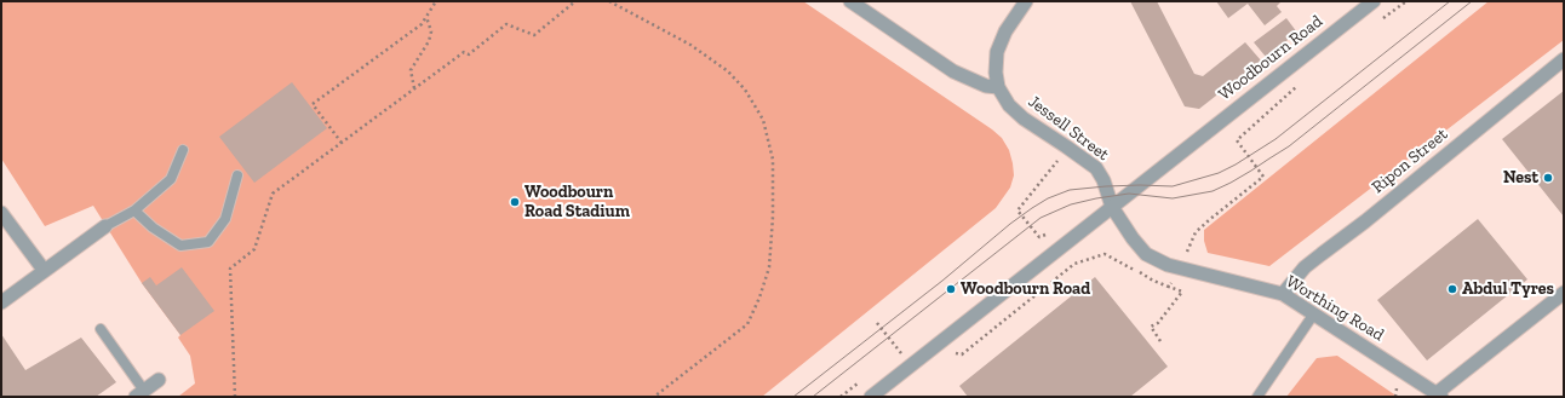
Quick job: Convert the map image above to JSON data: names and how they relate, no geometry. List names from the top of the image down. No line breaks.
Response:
{"streets":{"street":["Woodbourn Road","Jessell Street","Ripon Street","Worthing Road"]},"crossings":[["Woodbourn Road","Jessell Street"],["Woodbourn Road","Worthing Road"],["Jessell Street","Worthing Road"],["Ripon Street","Worthing Road"]],"places":["Nest","Woodbourn Road Stadium","Woodbourn Road","Abdul Tyres"]}
